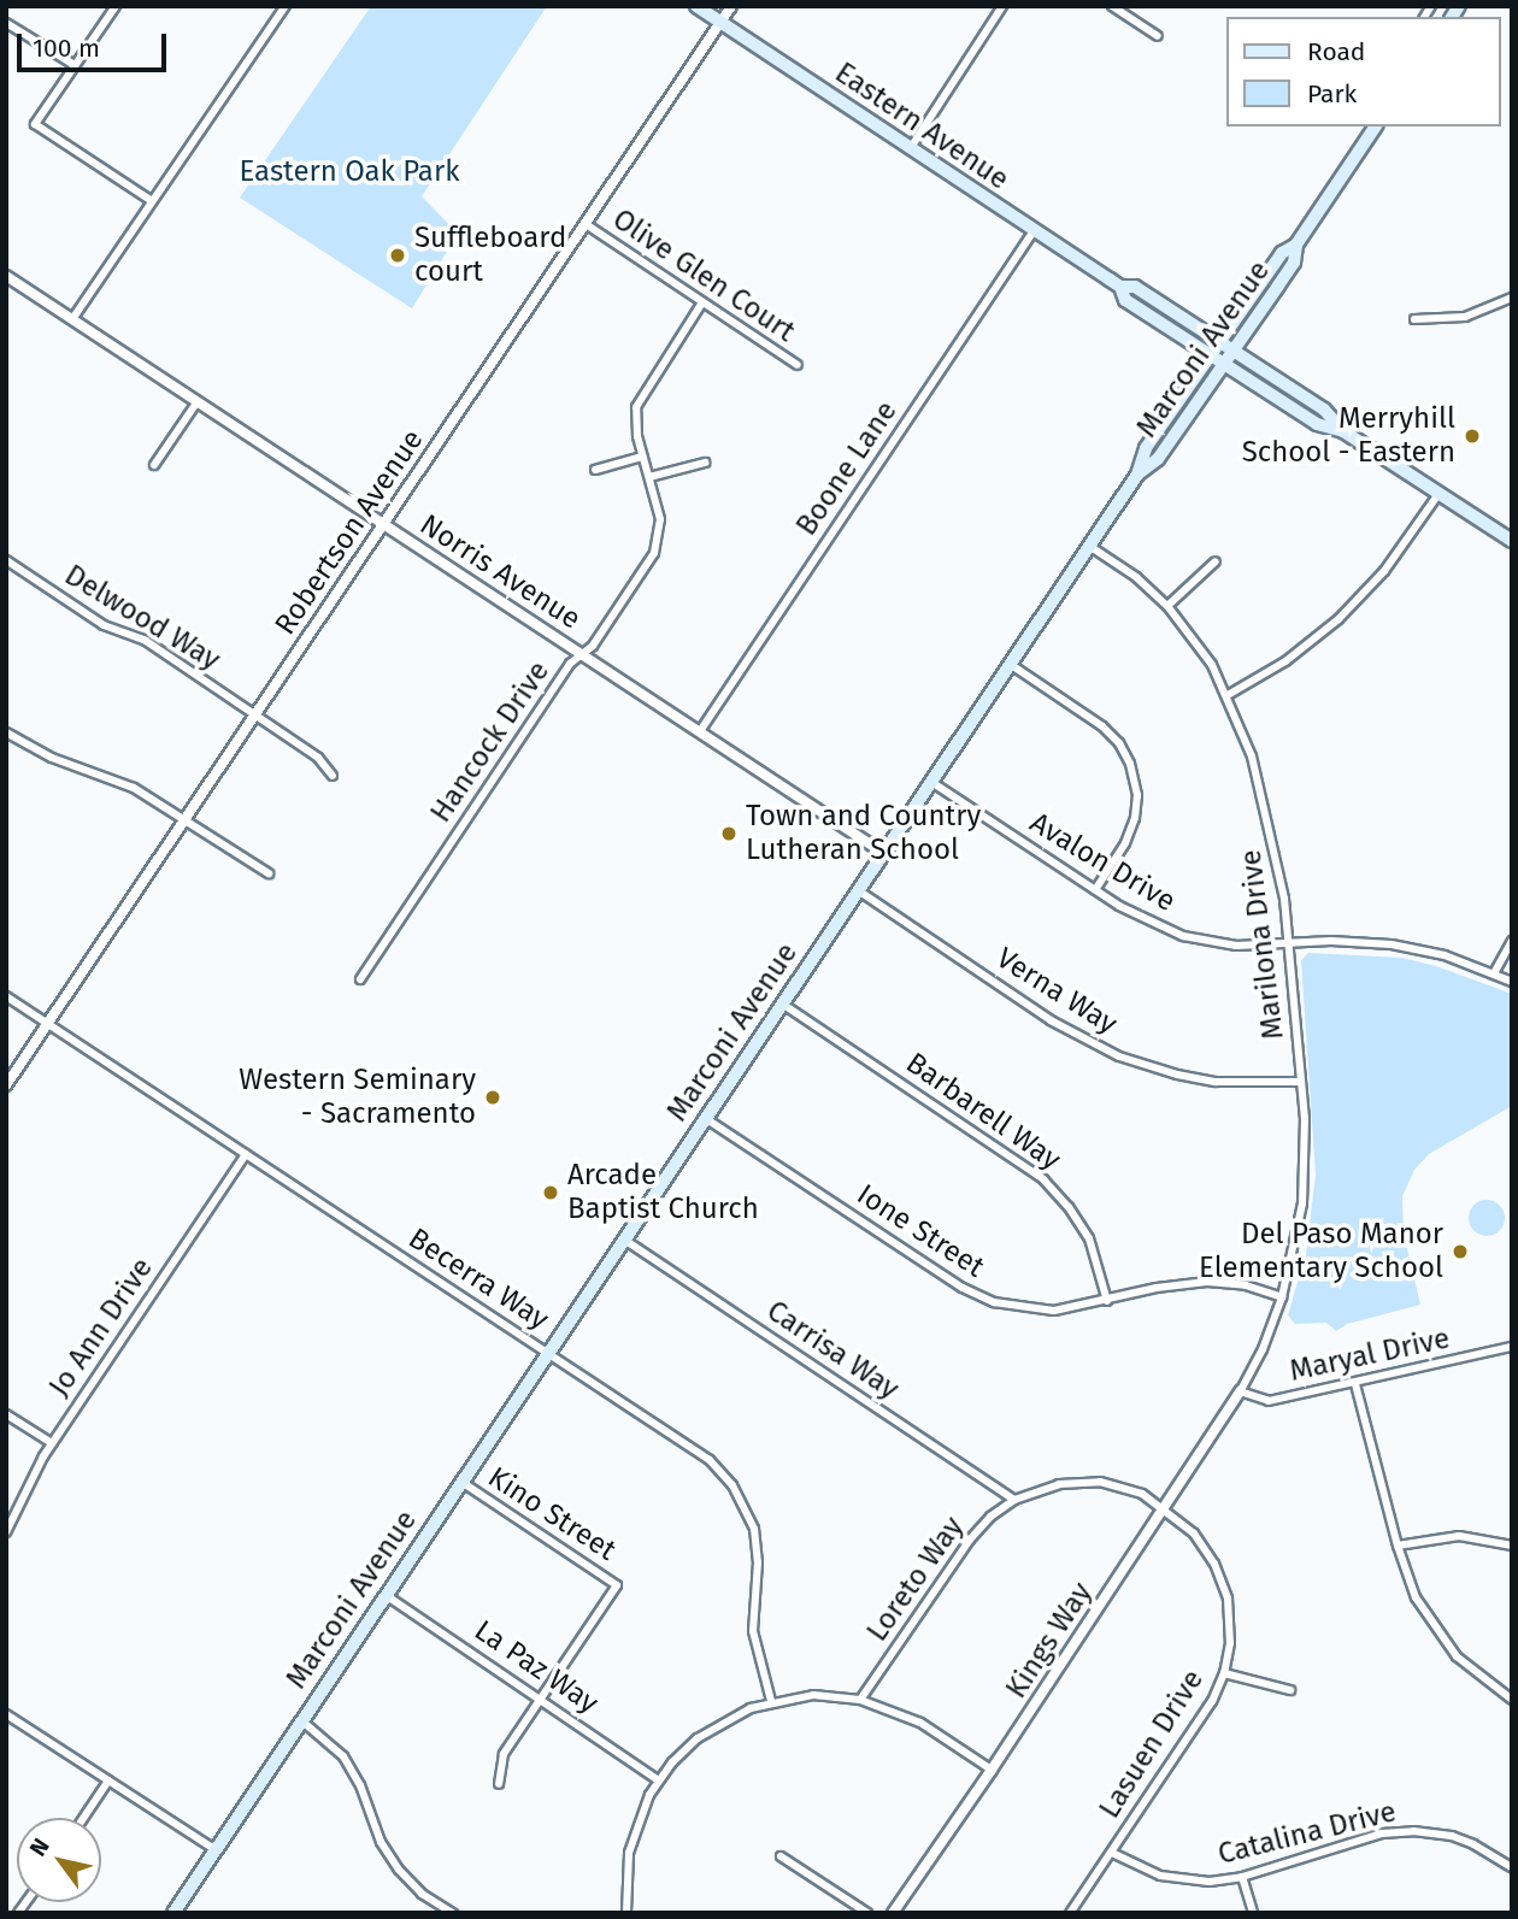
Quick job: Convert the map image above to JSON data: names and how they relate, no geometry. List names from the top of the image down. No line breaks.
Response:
{"streets":{"main road":["Eastern Avenue","Marconi Avenue"],"street":["Olive Glen Court","Boone Lane","Robertson Avenue","Norris Avenue","Delwood Way","Hancock Drive","Avalon Drive","Marilona Drive","Verna Way","Barbarell Way","Ione Street","Becerra Way","Jo Ann Drive","Carrisa Way","Maryal Drive","Kino Street","Loreto Way","Kings Way","La Paz Way","Lasuen Drive","Catalina Drive"]},"crossings":[["Eastern Avenue","Marconi Avenue"],["Eastern Avenue","Boone Lane"],["Eastern Avenue","Robertson Avenue"],["Olive Glen Court","Robertson Avenue"],["Olive Glen Court","Hancock Drive"],["Marconi Avenue","Norris Avenue"],["Marconi Avenue","Avalon Drive"],["Marconi Avenue","Marilona Drive"],["Marconi Avenue","Verna Way"],["Marconi Avenue","Barbarell Way"],["Marconi Avenue","Ione Street"],["Marconi Avenue","Becerra Way"],["Marconi Avenue","Carrisa Way"],["Marconi Avenue","Kino Street"],["Marconi Avenue","La Paz Way"],["Boone Lane","Norris Avenue"],["Robertson Avenue","Norris Avenue"],["Robertson Avenue","Delwood Way"],["Robertson Avenue","Becerra Way"],["Norris Avenue","Hancock Drive"],["Avalon Drive","Marilona Drive"],["Marilona Drive","Verna Way"],["Marilona Drive","Ione Street"],["Marilona Drive","Maryal Drive"],["Marilona Drive","Kings Way"],["Barbarell Way","Ione Street"],["Becerra Way","Jo Ann Drive"],["Carrisa Way","Loreto Way"],["Maryal Drive","Kings Way"],["Kino Street","La Paz Way"],["Loreto Way","Kings Way"],["Loreto Way","Lasuen Drive"],["Kings Way","Lasuen Drive"],["Lasuen Drive","Catalina Drive"]],"parks":["Eastern Oak Park"],"places":["Suffleboard court","Merryhill School - Eastern","Town and Country Lutheran School","Western Seminary - Sacramento","Arcade Baptist Church","Del Paso Manor Elementary School"],"legend":["Road","Park"],"scale_bar":"100 m","north":"top left"}
